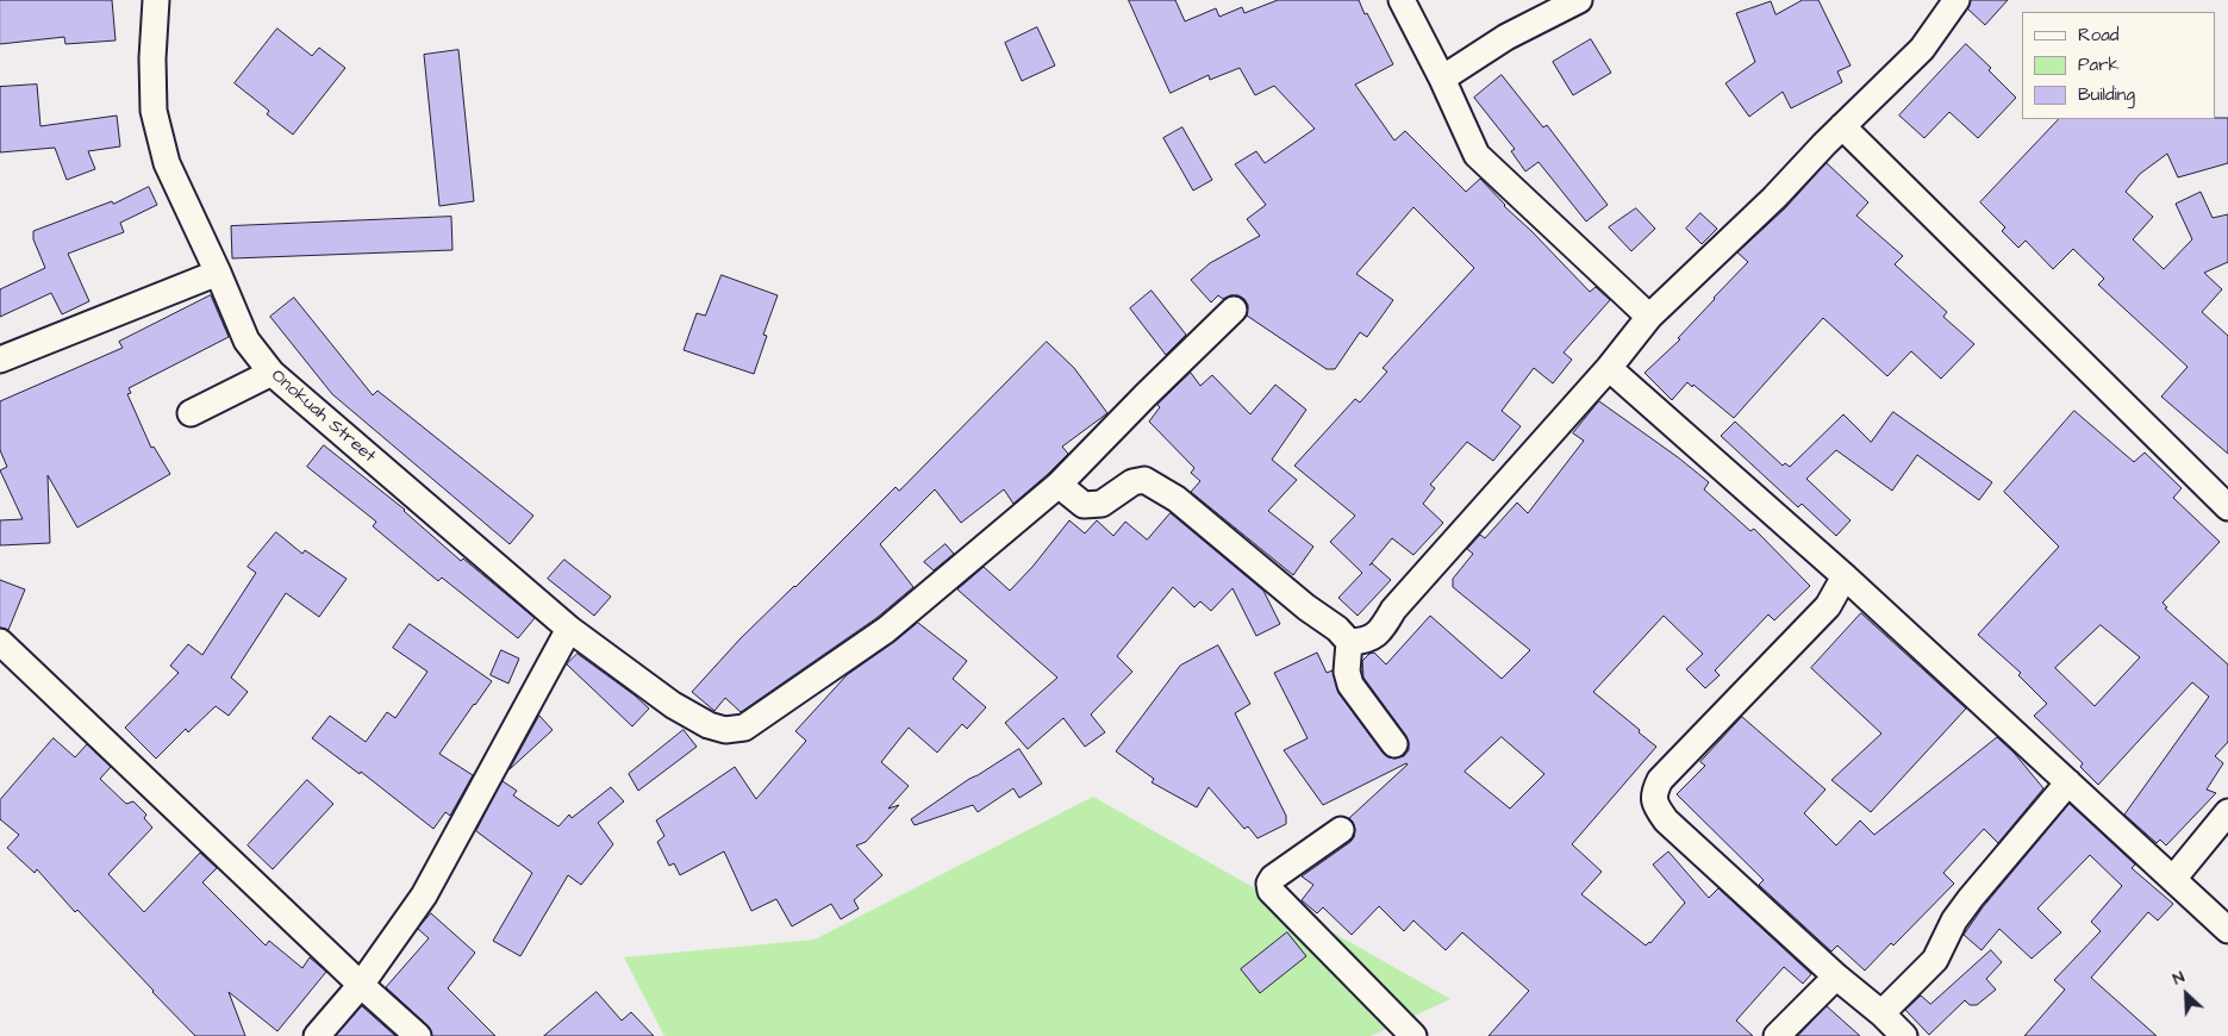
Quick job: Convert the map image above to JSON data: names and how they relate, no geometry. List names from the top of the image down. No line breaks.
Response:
{"streets":{"street":["Onokuah Street"]},"legend":["Road","Park","Building"],"north":"top left"}
